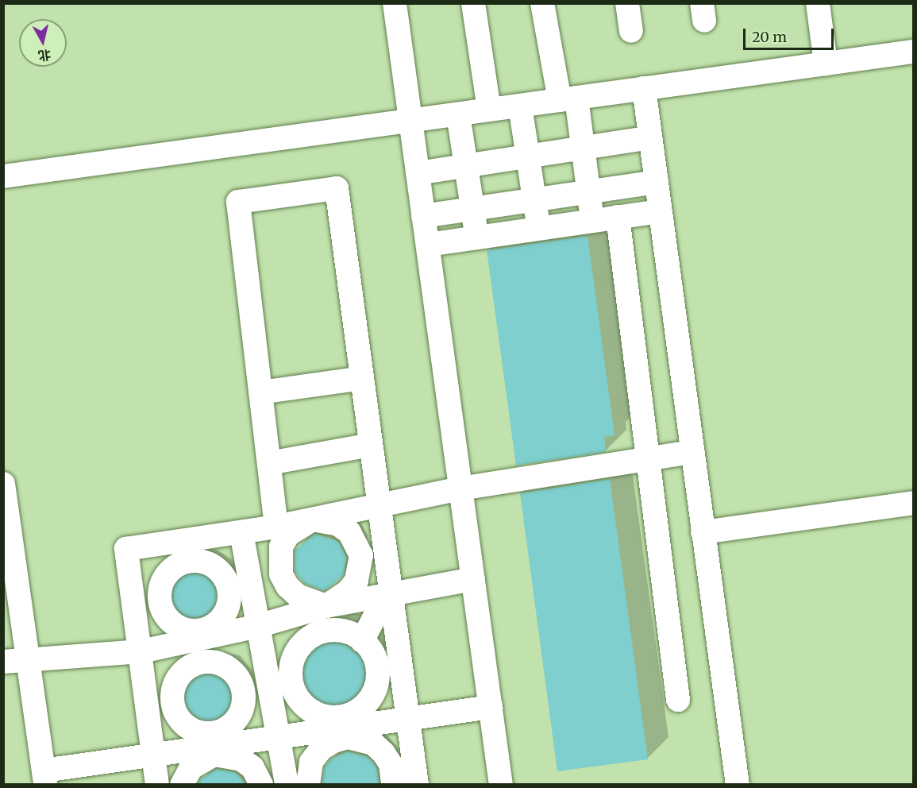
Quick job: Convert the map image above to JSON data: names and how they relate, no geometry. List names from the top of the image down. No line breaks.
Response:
{"scale_bar":"20 m","north":"bottom"}
